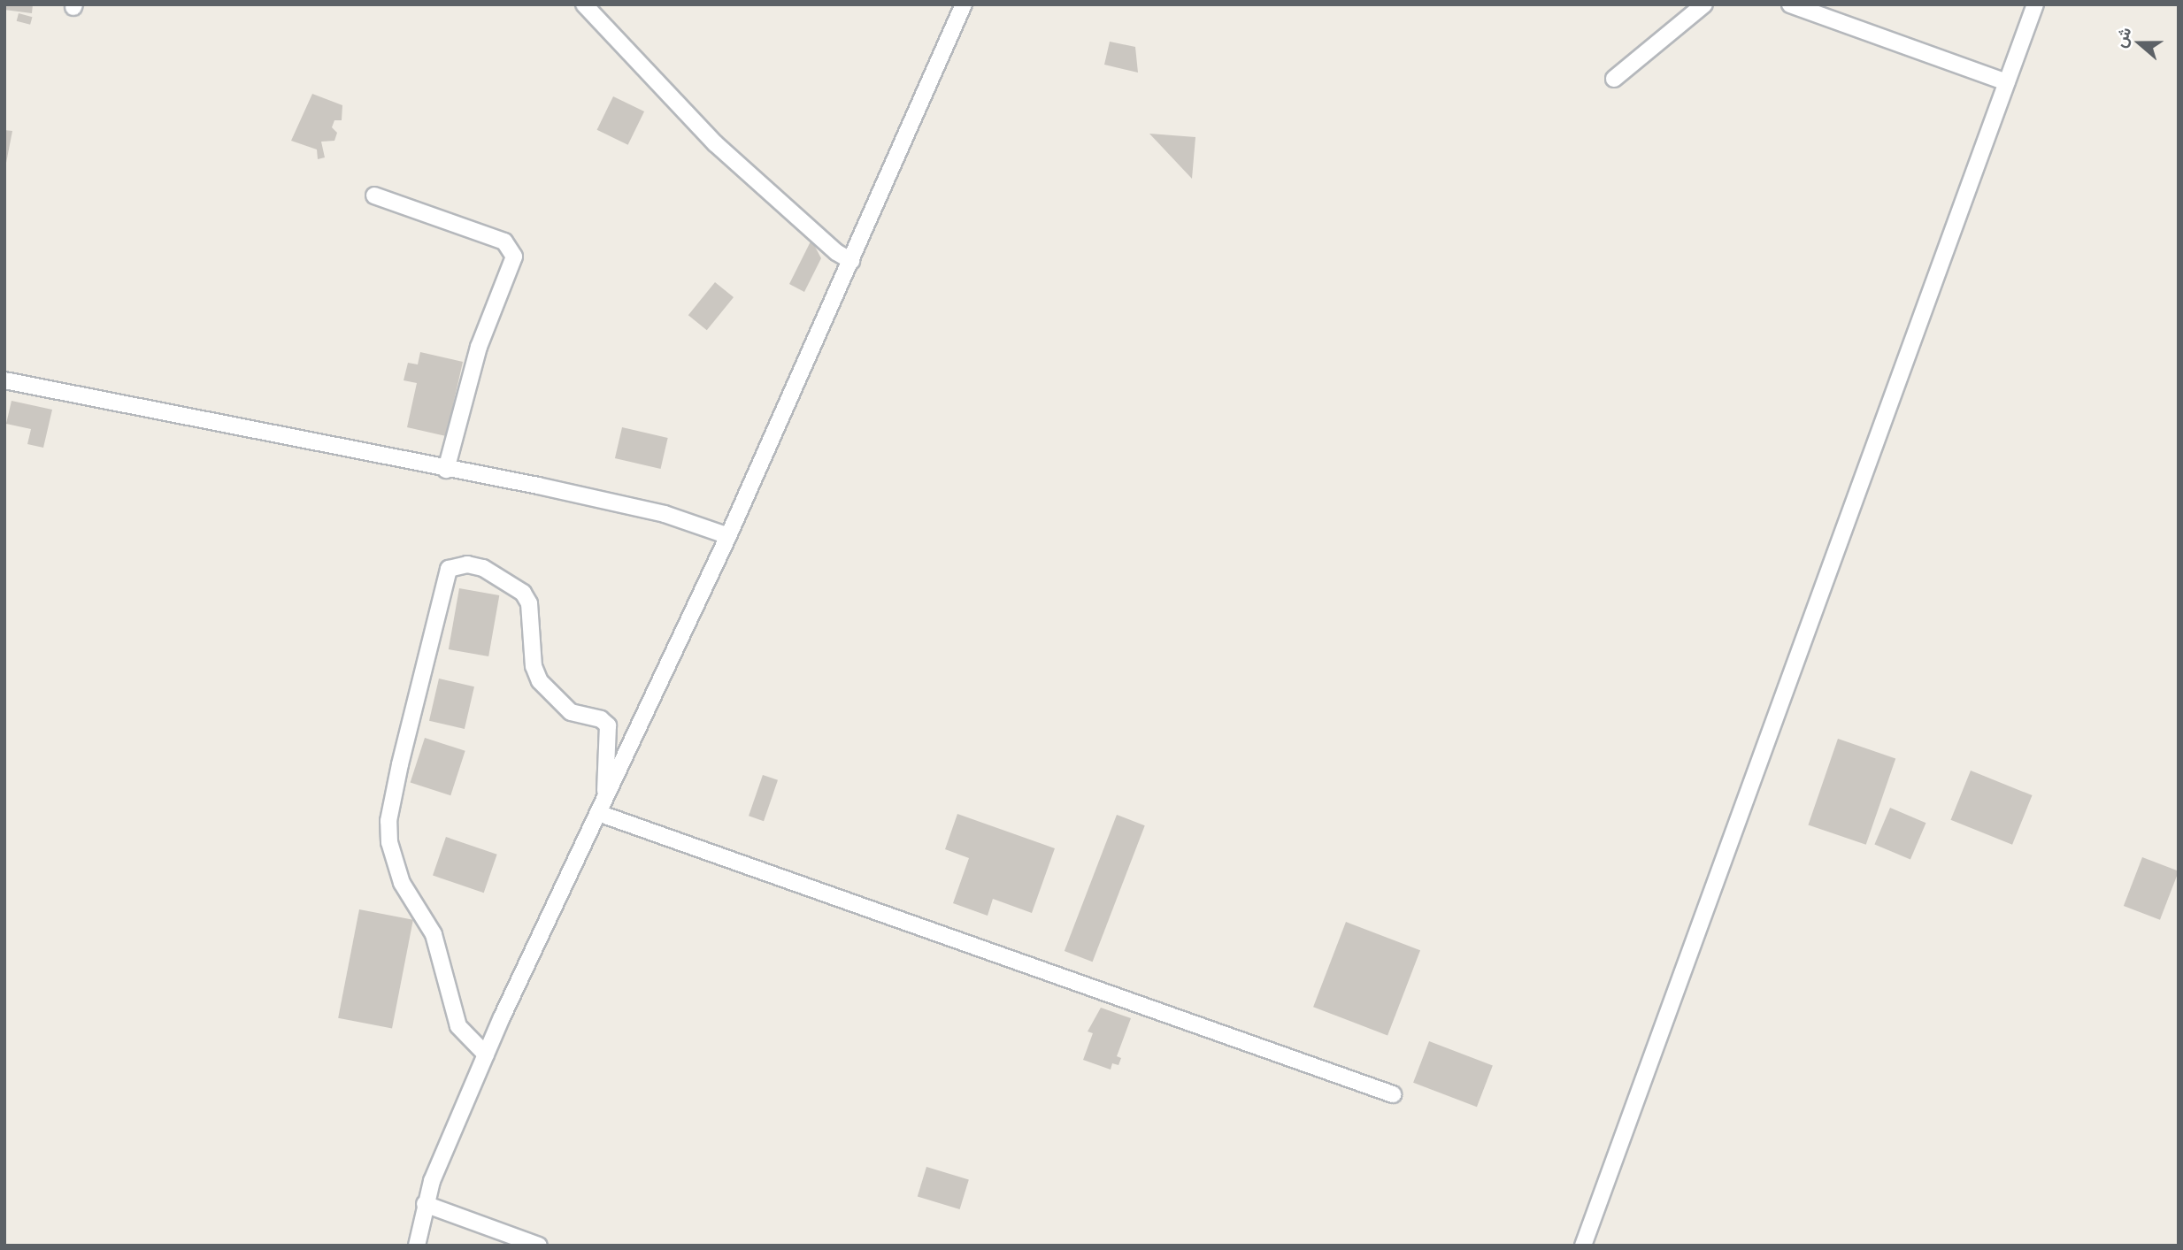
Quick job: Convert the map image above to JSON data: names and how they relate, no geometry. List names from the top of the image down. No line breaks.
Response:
{"north":"left"}
